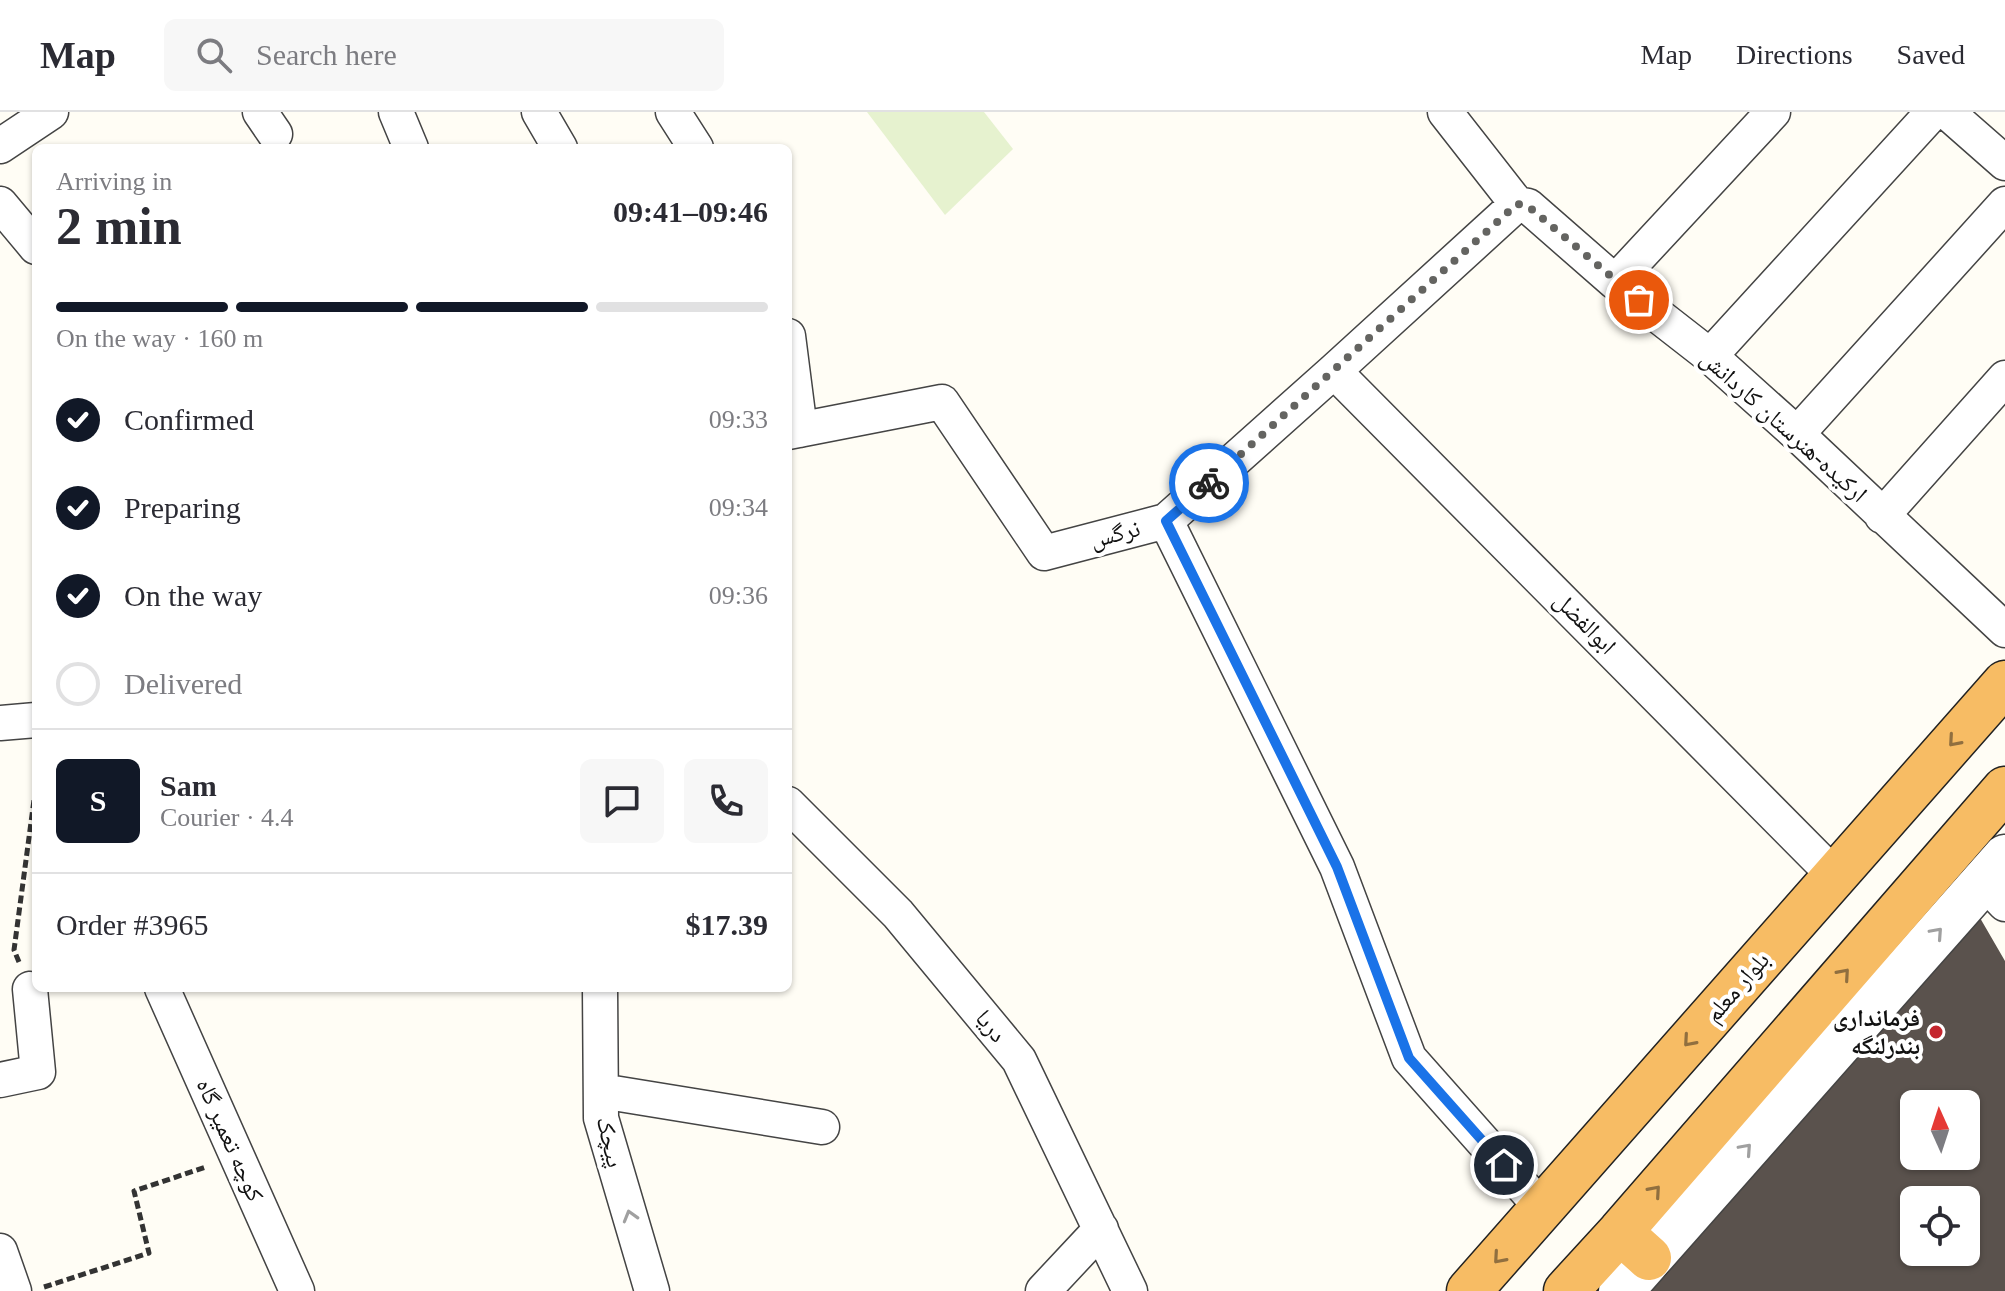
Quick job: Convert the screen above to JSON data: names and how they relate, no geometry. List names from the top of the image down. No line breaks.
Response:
{"streets":{"highway":["بلوار معلم"],"street":["ارکیده-هنرستان کاردانش","نرگس","ابوالفضل","دریا","کوچه تعمیر گاه","پیچک"]},"crossings":[["نرگس","بلوار معلم"],["ابوالفضل","بلوار معلم"]],"one_way":["پیچک"],"places":["فرمانداری بندرلنگه"],"north":"top","page":{"header":"Map","search":"Search here","nav":["Map","Directions","Saved"],"heading":["2 min","Arriving in","09:41–09:46"],"panel":["Sam","Courier · 4.4","Order #3965","$17.39"],"bar":"On the way · 160 m","list":[["Confirmed","09:33"],["Preparing","09:34"],["On the way","09:36"],"Delivered"],"round":"S"}}
